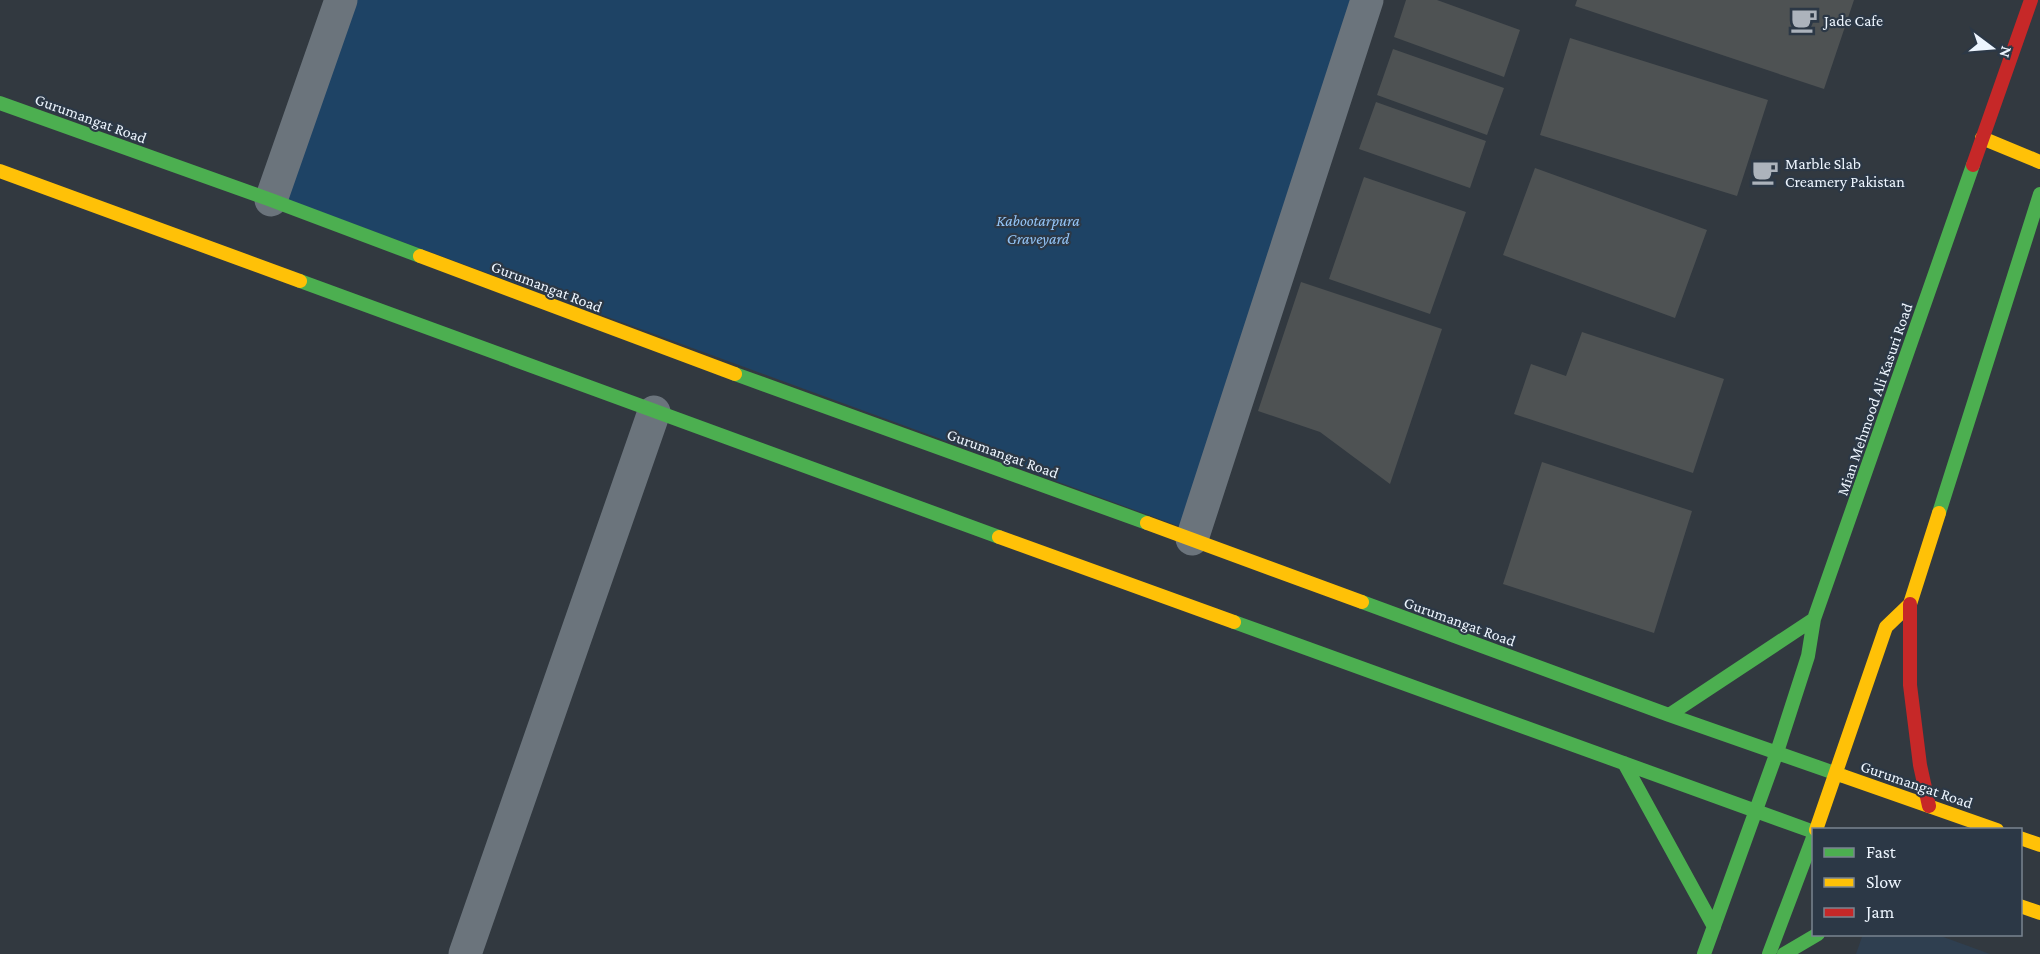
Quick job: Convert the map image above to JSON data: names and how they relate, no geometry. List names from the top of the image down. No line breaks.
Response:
{"streets":{"main road":["Gurumangat Road","Mian Mehmood Ali Kasuri Road"]},"crossings":[["Gurumangat Road","Mian Mehmood Ali Kasuri Road"]],"parks":["Kabootarpura Graveyard"],"places":{"cafe":["Jade Cafe","Marble Slab Creamery Pakistan"]},"legend":["Fast","Slow","Jam"],"north":"right"}
